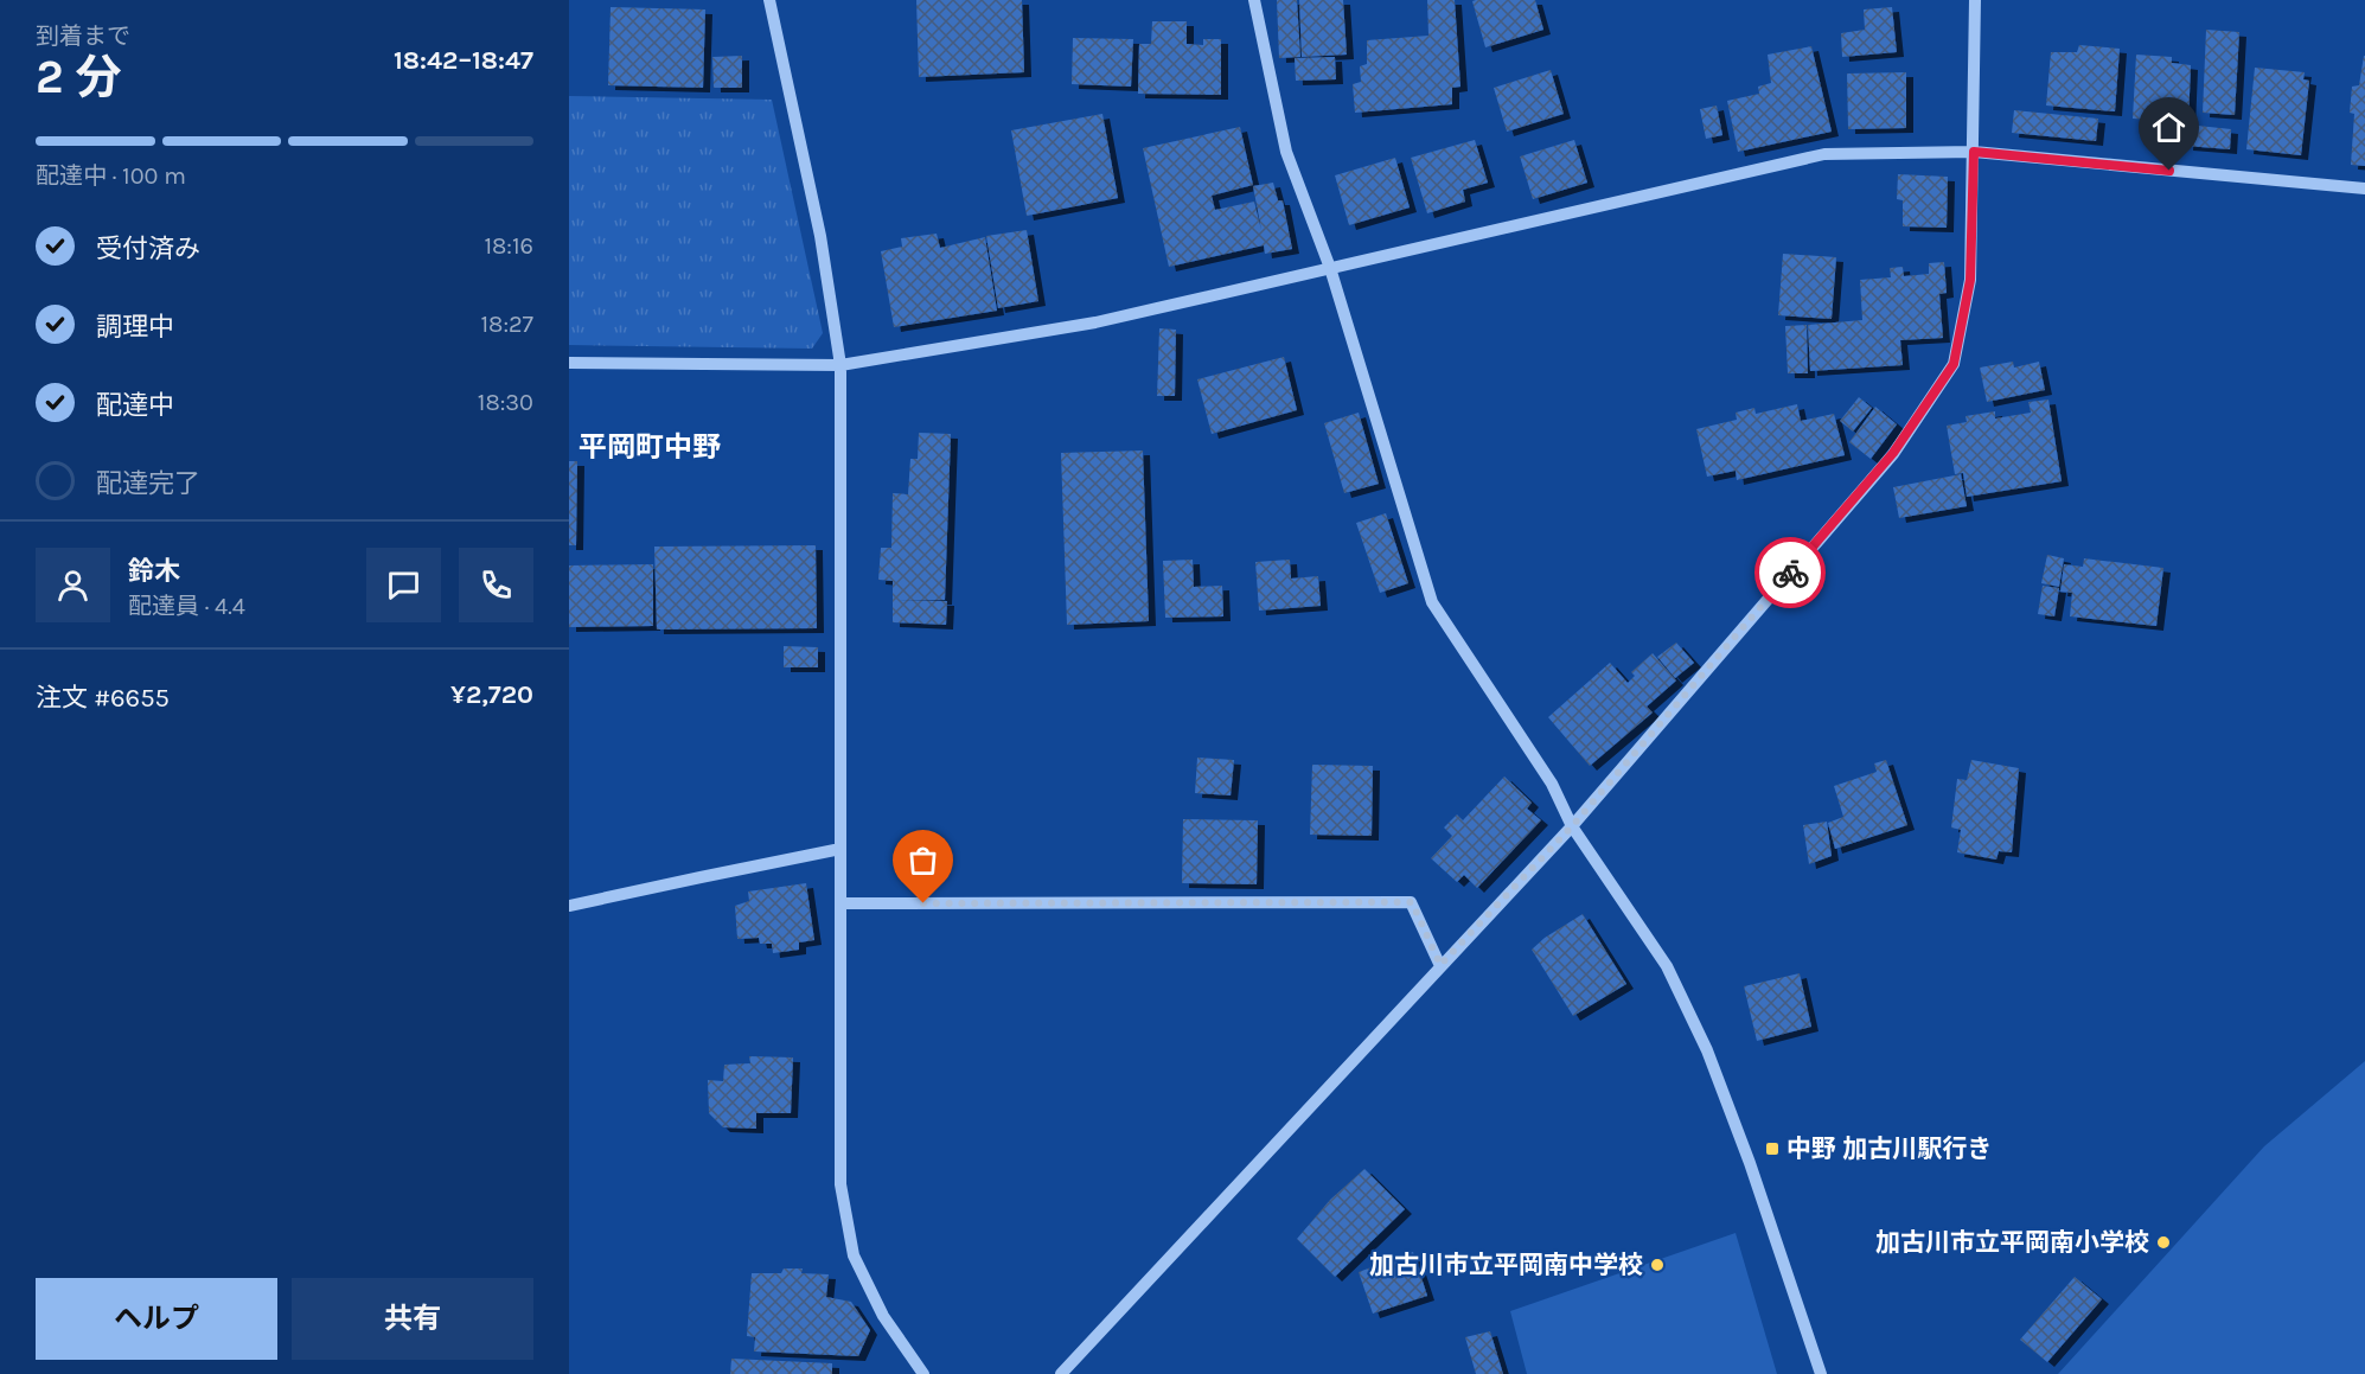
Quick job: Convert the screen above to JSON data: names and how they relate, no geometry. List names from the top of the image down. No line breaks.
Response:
{"districts":["平岡町中野"],"places":{"transit":["中野 加古川駅行き"],"other":["加古川市立平岡南小学校","加古川市立平岡南中学校"]},"page":{"heading":["2 分","到着まで","18:42–18:47"],"panel":["鈴木","配達員 · 4.4","注文 #6655","¥2,720"],"bar":"配達中 · 100 m","list":[["受付済み","18:16"],["調理中","18:27"],["配達中","18:30"],"配達完了"],"buttons":["ヘルプ","共有"]}}
